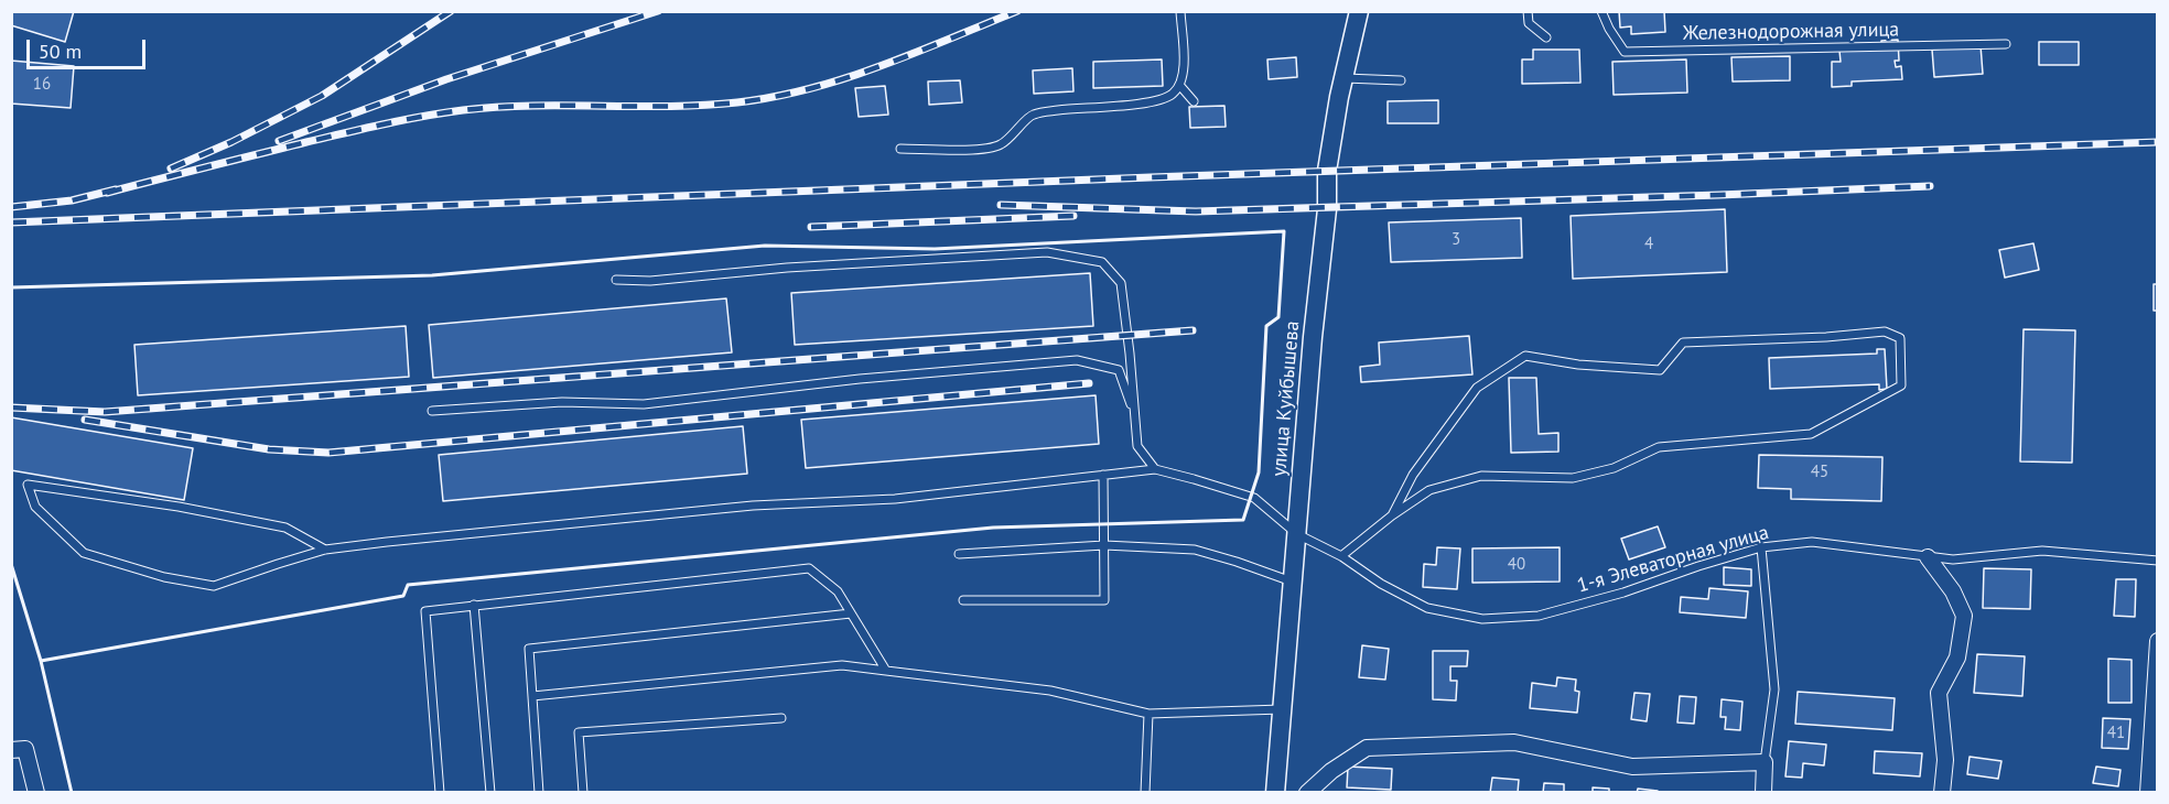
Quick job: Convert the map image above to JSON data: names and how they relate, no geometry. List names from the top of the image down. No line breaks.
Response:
{"streets":{"street":["улица Куйбышева"],"lane":["Железнодорожная улица","1-я Элеваторная улица"]},"crossings":[["улица Куйбышева","1-я Элеваторная улица"]],"house_numbers":["16","3","4","45","40","41"],"scale_bar":"50 m"}
